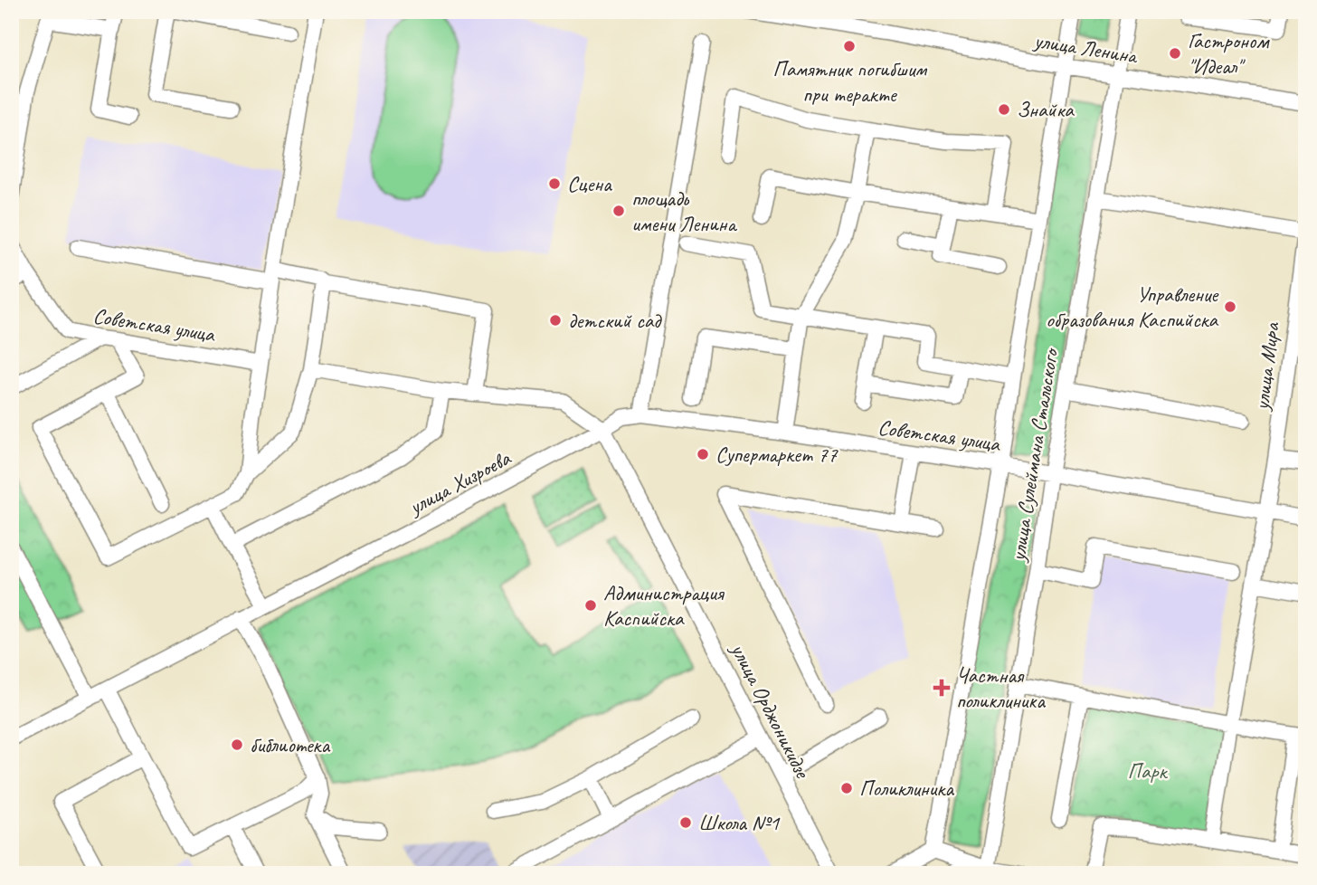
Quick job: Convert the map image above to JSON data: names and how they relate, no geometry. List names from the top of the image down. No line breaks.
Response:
{"streets":{"street":["улица Ленина","Советская улица","улица Мира","улица Сулеймана Стальского","улица Хизроева","улица Орджоникидзе"]},"crossings":[["улица Ленина","улица Сулеймана Стальского"],["Советская улица","улица Мира"],["Советская улица","улица Сулеймана Стальского"],["Советская улица","улица Хизроева"],["улица Хизроева","улица Орджоникидзе"]],"parks":["Парк"],"places":{"other":["Памятник погибшим при теракте","Гастроном \"Идеал\"","Знайка","Сцена","площадь имени Ленина","Управление образования Каспийска","детский сад","Супермаркет 77","Администрация Каспийска","библиотека","Поликлиника","Школа №1"],"health":["Частная поликлиника"]}}
